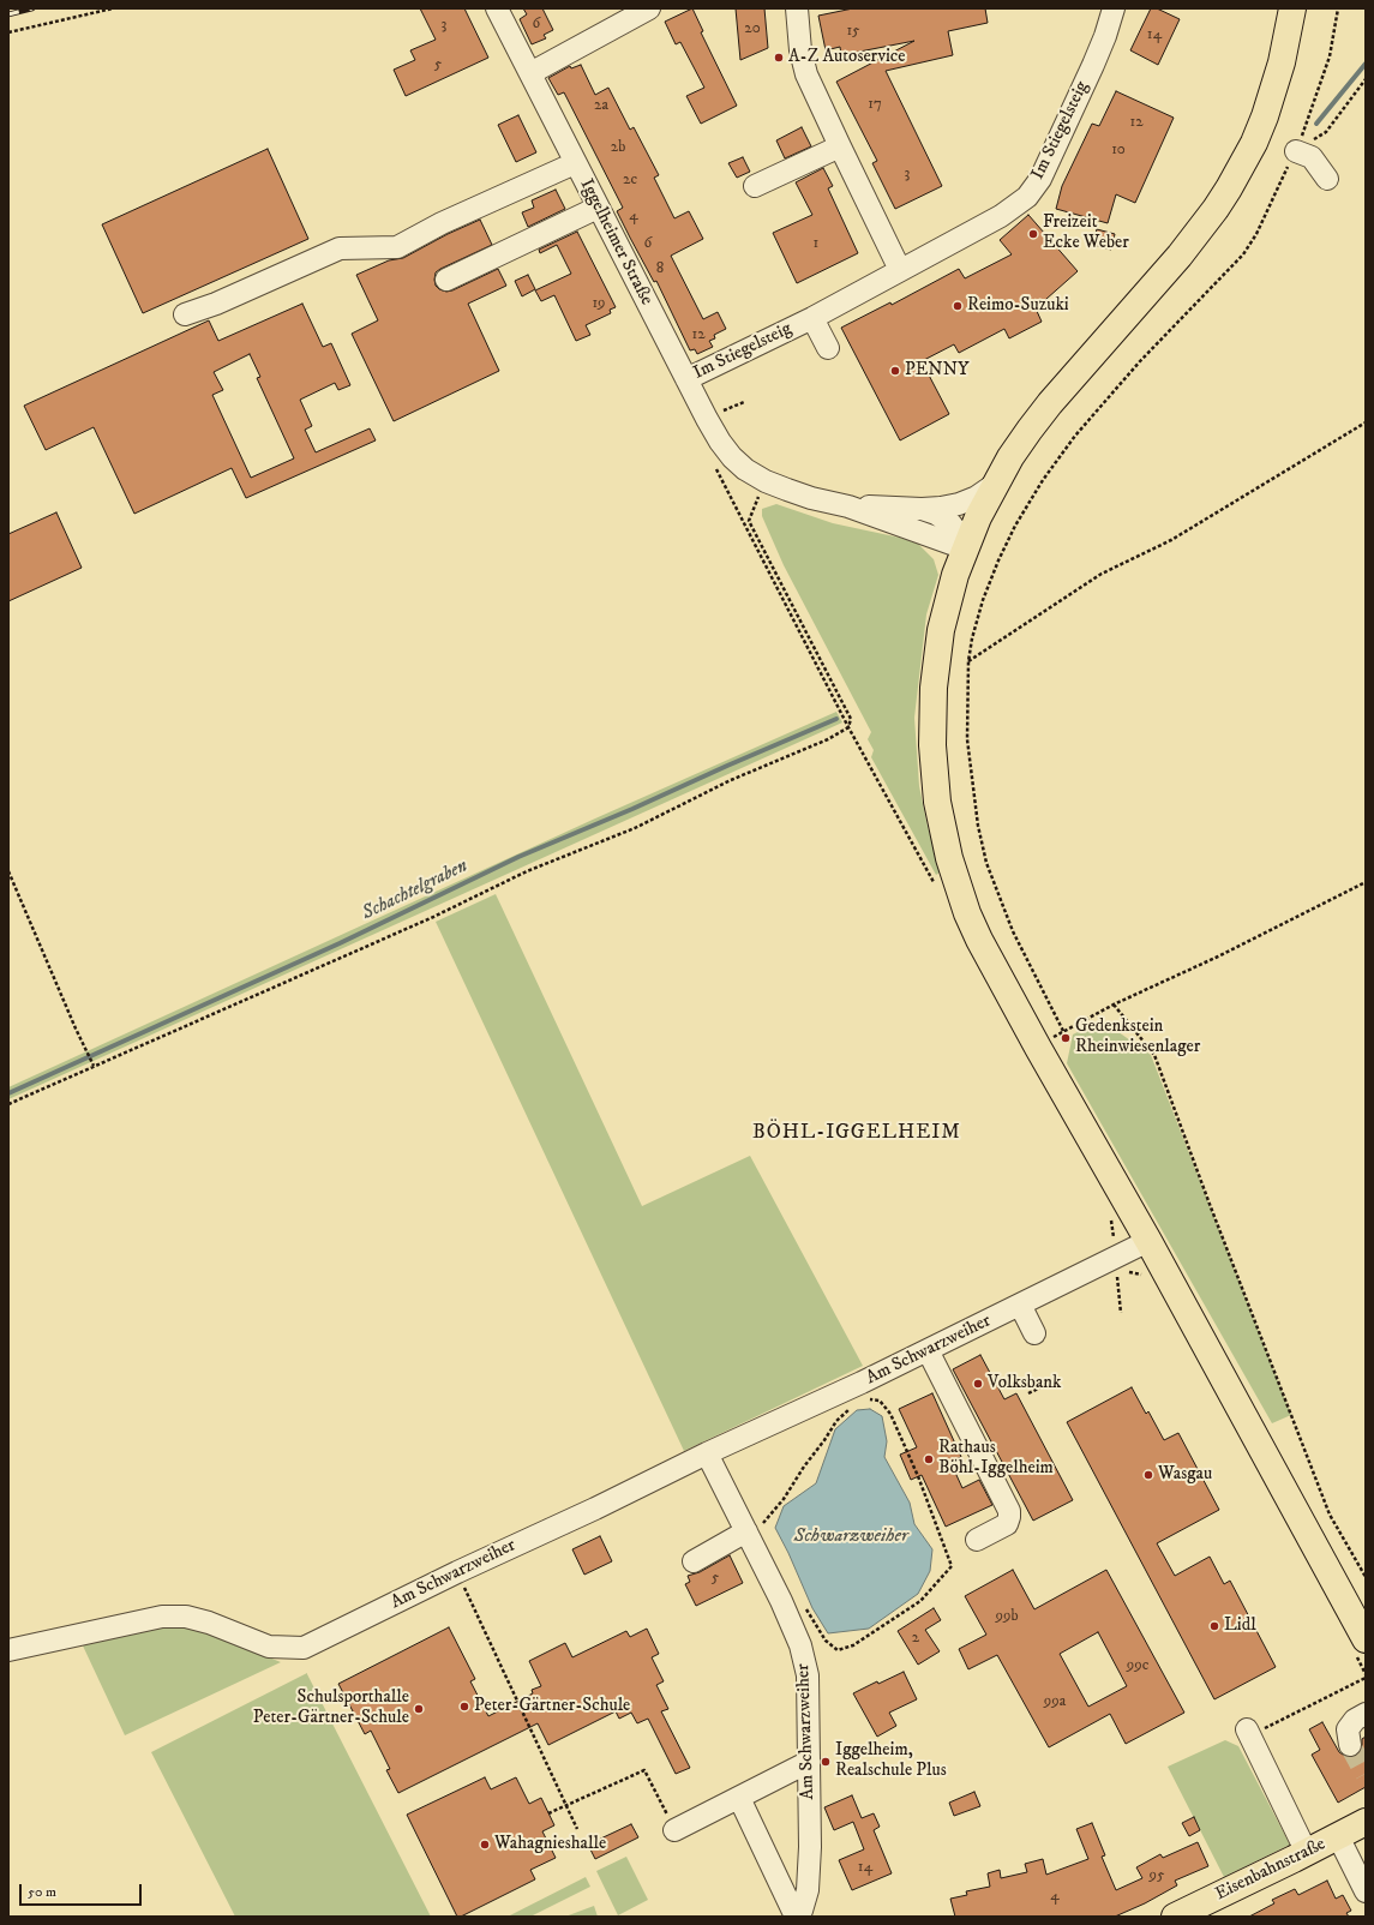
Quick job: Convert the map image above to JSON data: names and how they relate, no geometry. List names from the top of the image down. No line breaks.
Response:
{"streets":{"main road":["Eisenbahnstraße"],"street":["Im Stiegelsteig","Iggelheimer Straße","Am Schwarzweiher"]},"crossings":[["Im Stiegelsteig","Iggelheimer Straße"]],"districts":["BÖHL-IGGELHEIM"],"water":["Schachtelgraben","Schwarzweiher"],"places":["A-Z Autoservice","Freizeit Ecke Weber","Reimo-Suzuki","PENNY","Gedenkstein Rheinwiesenlager","Volksbank","Rathaus Böhl-Iggelheim","Wasgau","Lidl","Peter-Gärtner-Schule","Schulsporthalle Peter-Gärtner-Schule","Iggelheim, Realschule Plus","Wahagnieshalle"],"house_numbers":["6","3","20","15","14","5","17","2a","12","2b","10","3","2c","4","6","1","8","19","12","5","99b","2","99c","99a","14","95","4"],"scale_bar":"50 m"}
